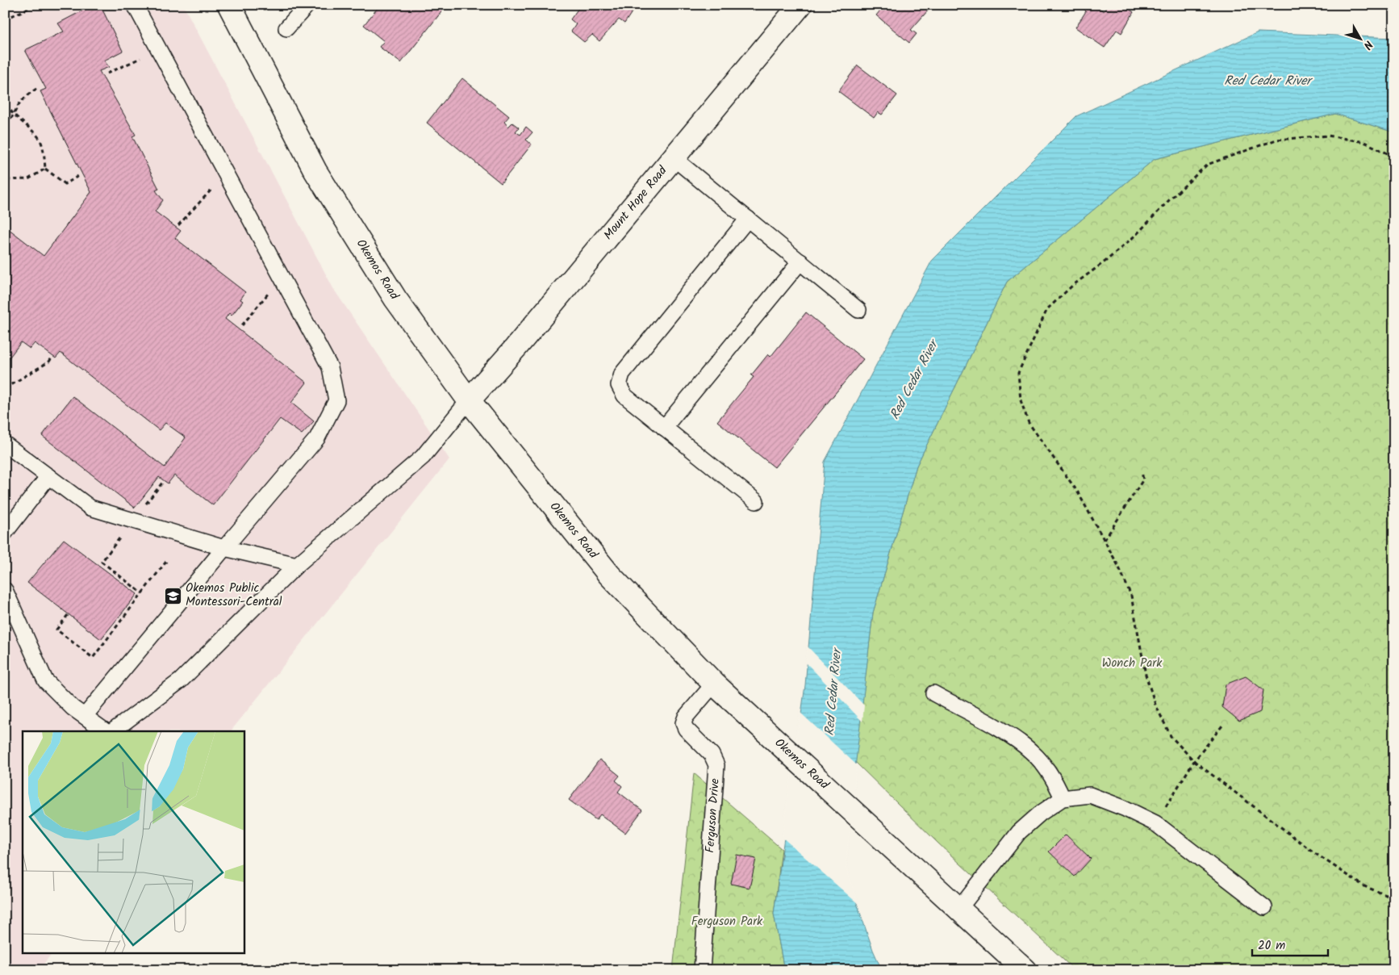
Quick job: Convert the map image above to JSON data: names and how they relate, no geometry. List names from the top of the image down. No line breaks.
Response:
{"streets":{"main road":["Mount Hope Road","Okemos Road"],"lane":["Ferguson Drive"]},"crossings":[["Mount Hope Road","Okemos Road"],["Okemos Road","Ferguson Drive"]],"water":["Red Cedar River"],"parks":["Wonch Park","Ferguson Park"],"places":{"school or university":["Okemos Public Montessori-Central"]},"scale_bar":"20 m","north":"bottom right"}
